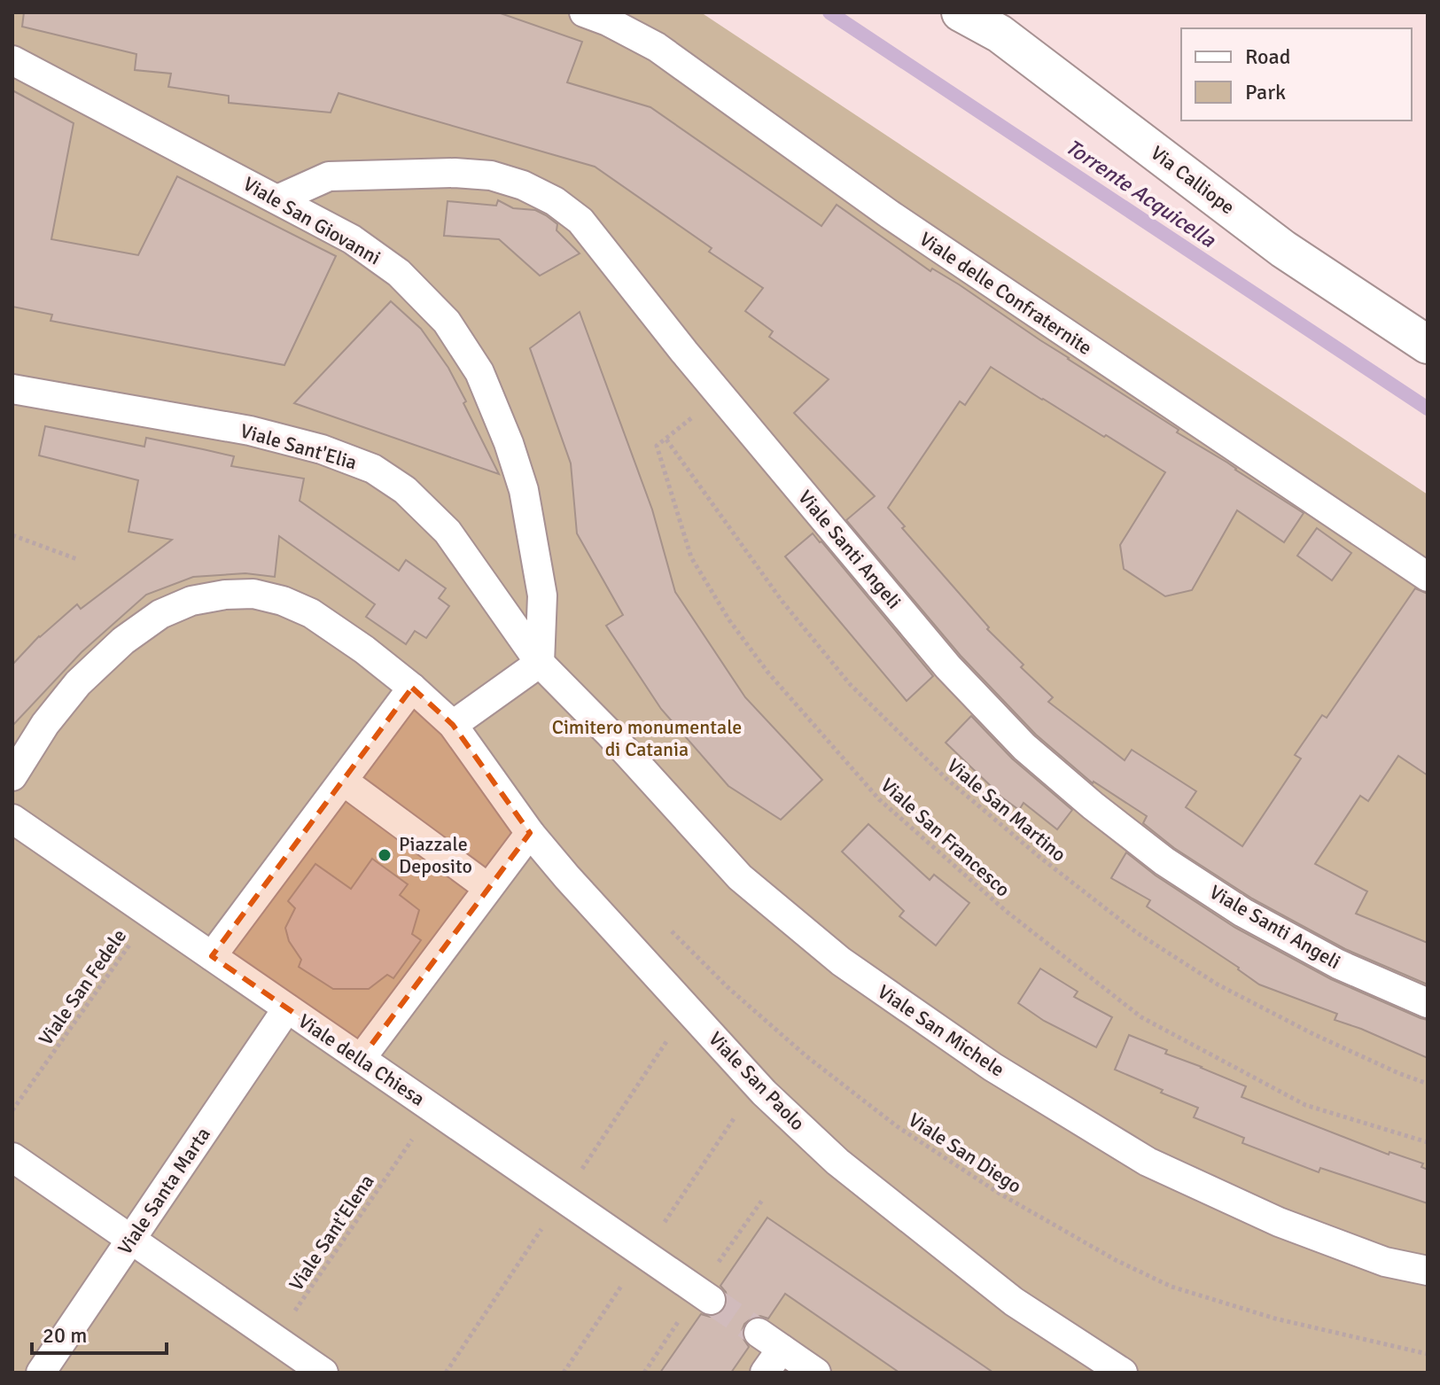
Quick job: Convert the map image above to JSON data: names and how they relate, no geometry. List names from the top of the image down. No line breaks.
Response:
{"streets":{"street":["Via Calliope","Viale San Giovanni","Viale delle Confraternite","Viale Sant'Elia","Viale Santi Angeli","Viale San Michele","Viale della Chiesa","Viale San Paolo","Viale Santa Marta"],"path":["Viale San Martino","Viale San Francesco","Viale San Fedele","Viale San Diego","Viale Sant'Elena"]},"crossings":[["Viale San Giovanni","Viale Sant'Elia"],["Viale San Giovanni","Viale Santi Angeli"],["Viale San Giovanni","Viale San Michele"],["Viale Sant'Elia","Viale San Michele"],["Viale San Martino","Viale San Francesco"],["Viale San Fedele","Viale della Chiesa"],["Viale della Chiesa","Viale Santa Marta"],["Viale della Chiesa","Viale Sant'Elena"]],"water":["Torrente Acquicella"],"parks":["Cimitero monumentale di Catania"],"places":["Piazzale Deposito"],"legend":["Road","Park"],"scale_bar":"20 m"}
